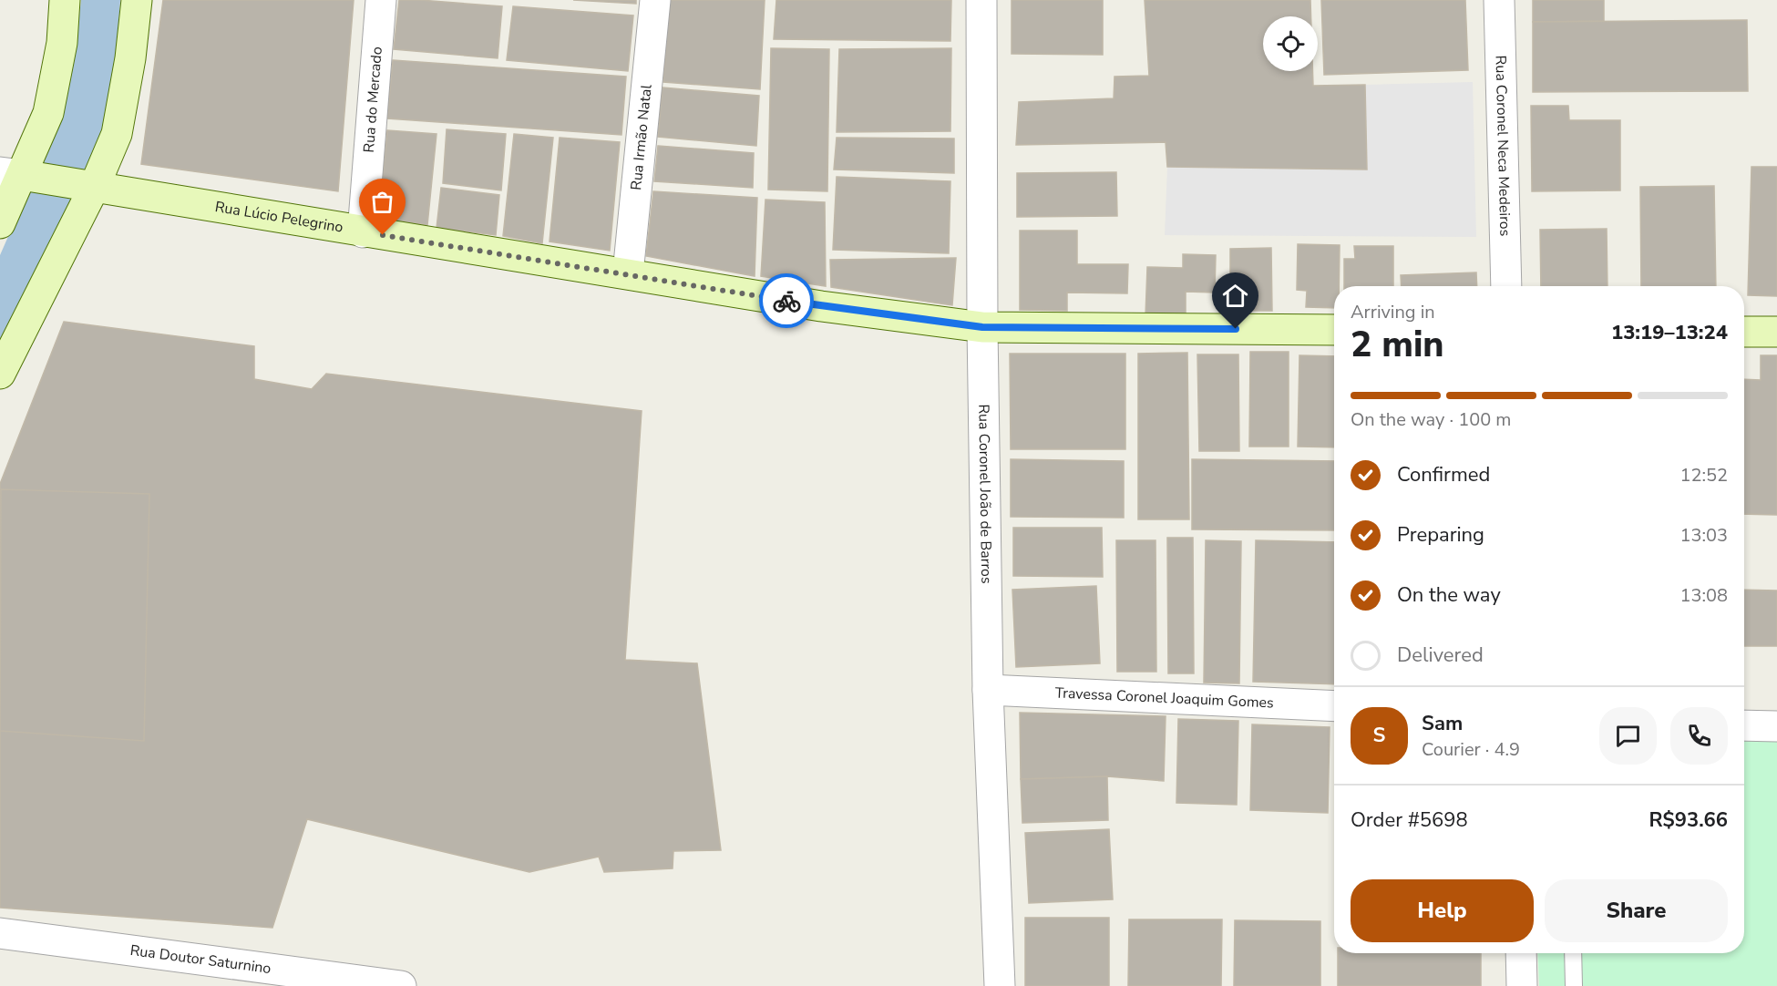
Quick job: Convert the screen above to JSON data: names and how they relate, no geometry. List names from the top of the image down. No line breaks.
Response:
{"streets":{"main road":["Rua Lúcio Pelegrino"],"street":["Rua do Mercado","Rua Irmão Natal","Rua Coronel Neca Medeiros","Rua Coronel João de Barros","Travessa Coronel Joaquim Gomes","Rua Doutor Saturnino"]},"crossings":[["Rua do Mercado","Rua Lúcio Pelegrino"],["Rua Irmão Natal","Rua Lúcio Pelegrino"],["Rua Lúcio Pelegrino","Rua Coronel João de Barros"],["Rua Coronel João de Barros","Travessa Coronel Joaquim Gomes"]],"page":{"heading":["2 min","Arriving in","13:19–13:24"],"panel":["Sam","Courier · 4.9","Order #5698","R$93.66"],"bar":"On the way · 100 m","list":[["Confirmed","12:52"],["Preparing","13:03"],["On the way","13:08"],"Delivered"],"round":"S","buttons":["Help","Share"]}}
